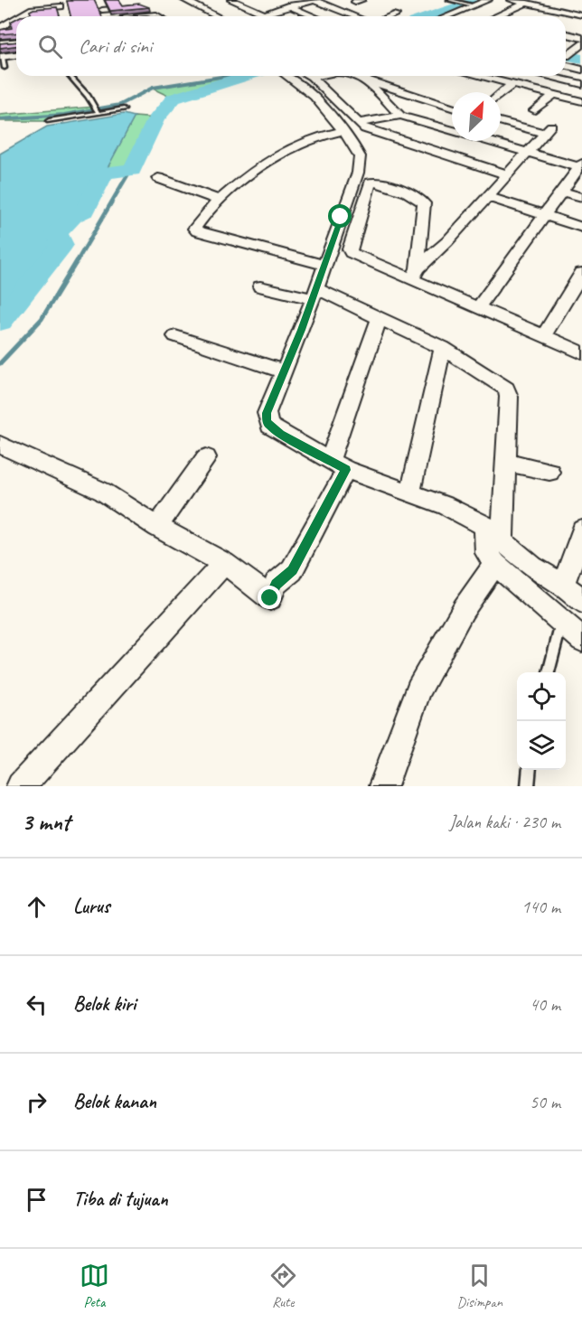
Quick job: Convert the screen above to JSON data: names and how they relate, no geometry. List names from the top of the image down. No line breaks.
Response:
{"north":"top right","page":{"search":"Cari di sini","heading":["3 mnt","Jalan kaki · 230 m"],"list":[["Lurus","140 m"],["Belok kiri","40 m"],["Belok kanan","50 m"],"Tiba di tujuan"],"nav":["Peta","Rute","Disimpan"]}}
